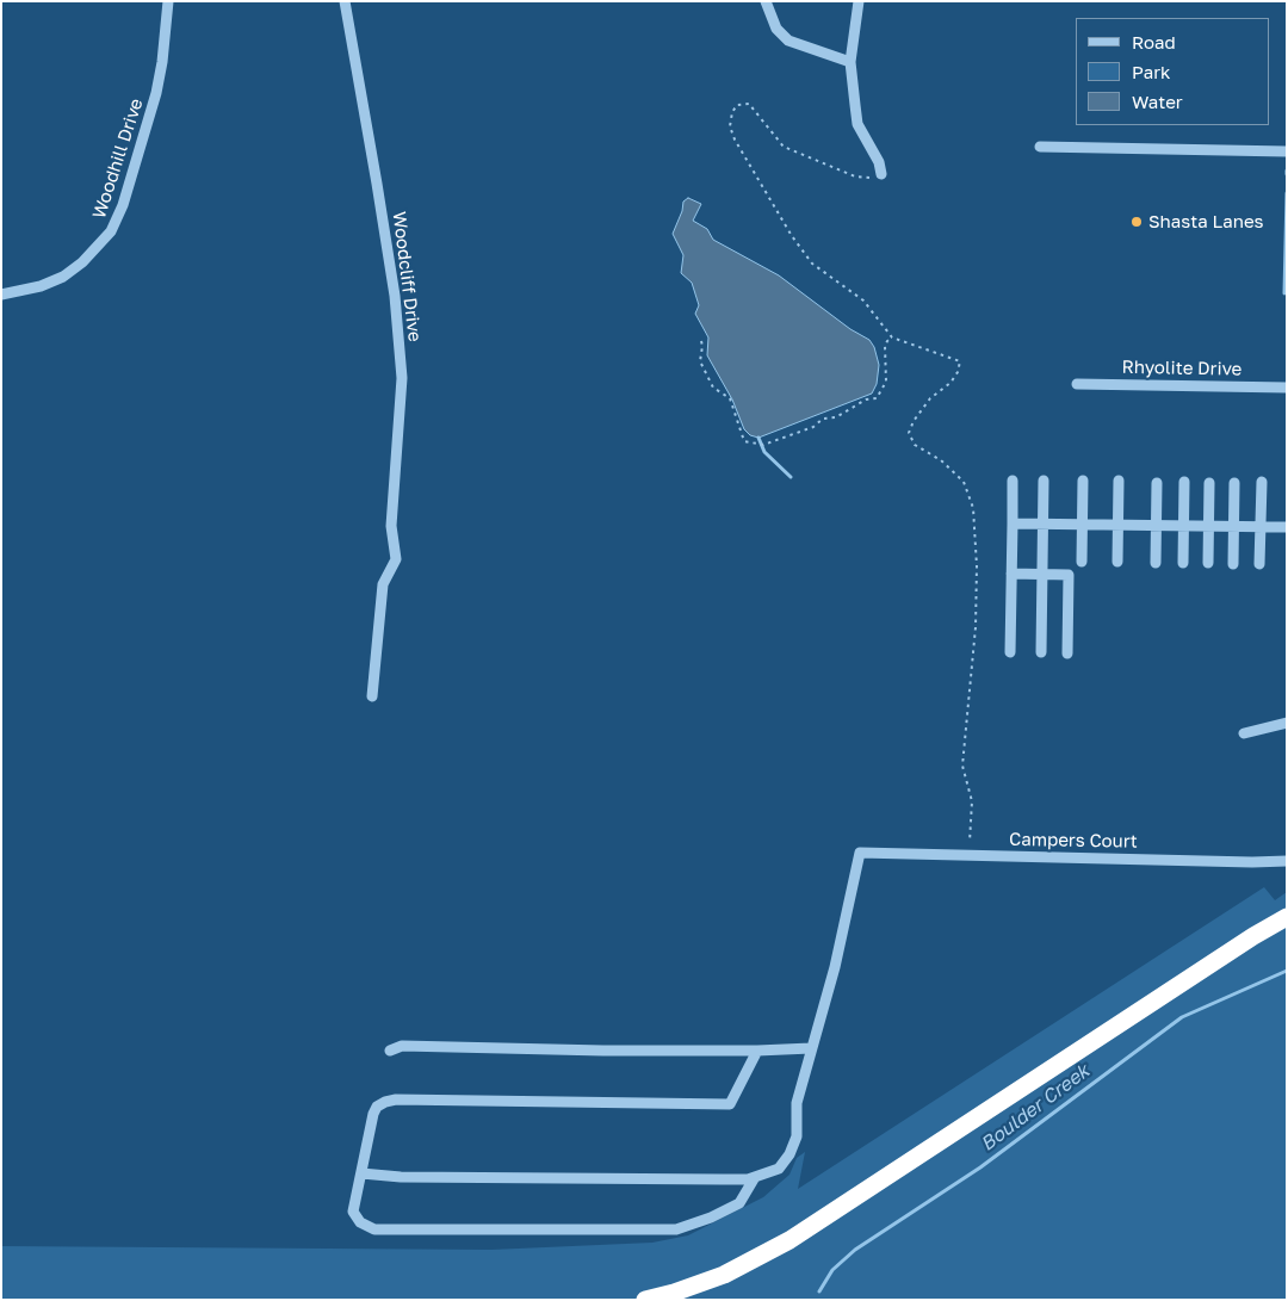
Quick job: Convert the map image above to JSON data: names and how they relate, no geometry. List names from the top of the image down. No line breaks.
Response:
{"streets":{"street":["Woodhill Drive","Woodcliff Drive","Rhyolite Drive","Campers Court"]},"water":["Boulder Creek"],"places":["Shasta Lanes"],"legend":["Road","Park","Water"]}
